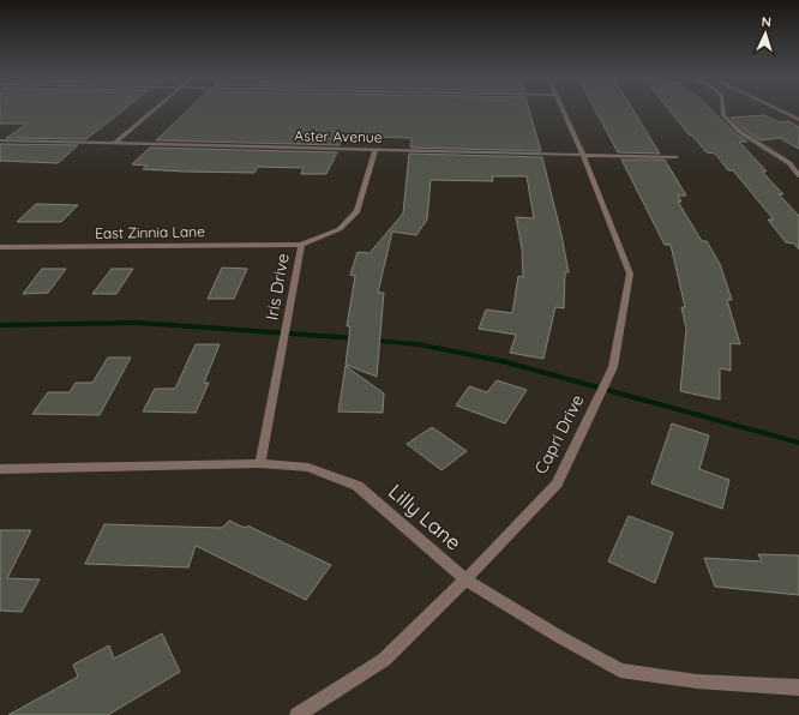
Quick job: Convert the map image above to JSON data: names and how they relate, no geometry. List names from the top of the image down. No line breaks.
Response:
{"streets":{"street":["Aster Avenue","East Zinnia Lane","Iris Drive","Capri Drive","Lilly Lane"]},"crossings":[["Aster Avenue","Iris Drive"],["Aster Avenue","Capri Drive"],["East Zinnia Lane","Iris Drive"],["Iris Drive","Lilly Lane"],["Capri Drive","Lilly Lane"]],"north":"top"}
